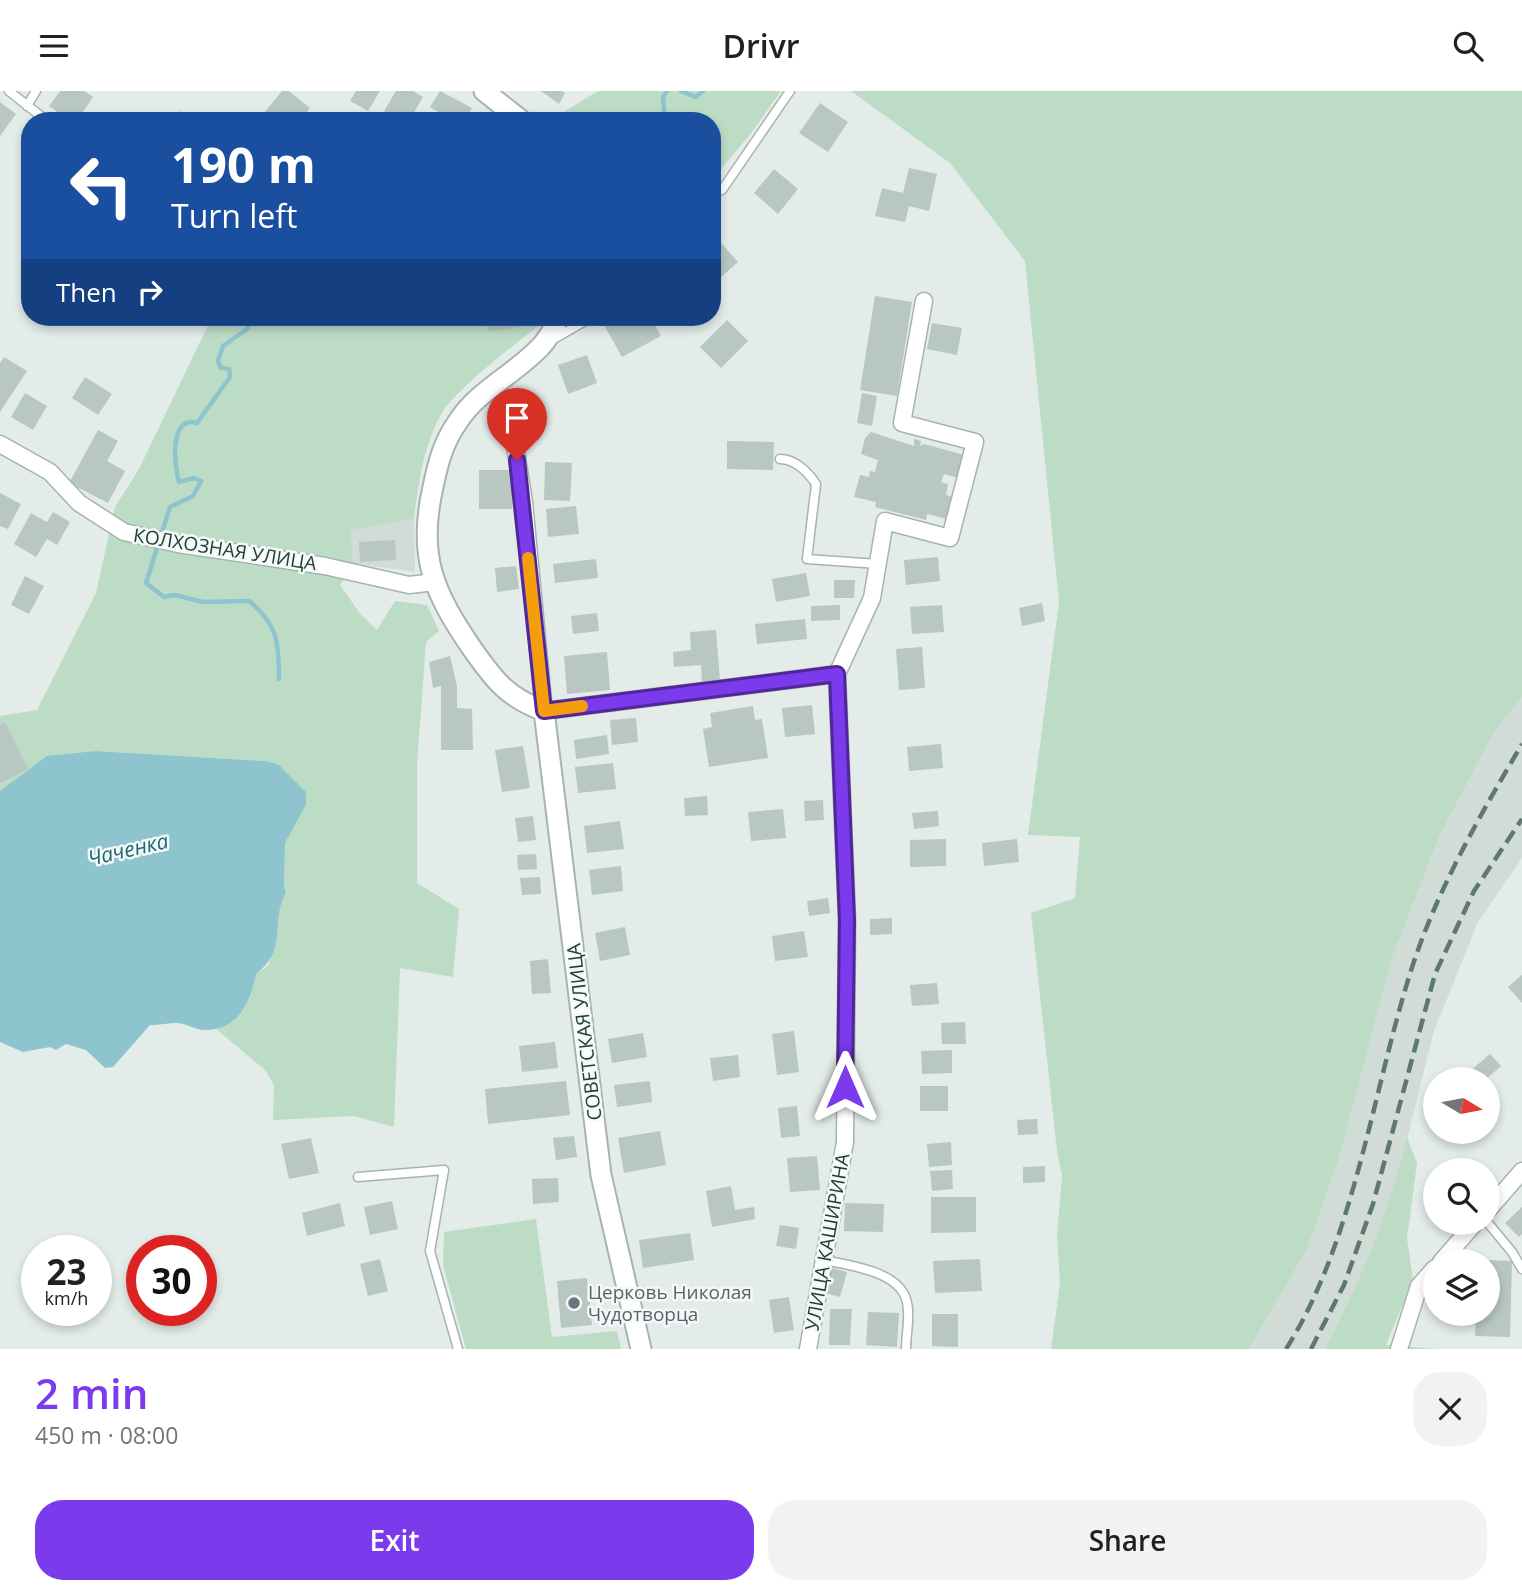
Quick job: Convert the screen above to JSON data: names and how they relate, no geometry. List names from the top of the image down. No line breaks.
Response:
{"streets":{"street":["КОЛХОЗНАЯ УЛИЦА","СОВЕТСКАЯ УЛИЦА","УЛИЦА КАШИРИНА"]},"water":["Чаченка"],"places":["Церковь Николая Чудотворца"],"north":"right","page":{"header":"Drivr","turn":["190 m","Turn left"],"then":"Then","speed":"23 km/h","limit":"30","heading":["2 min","450 m · 08:00"],"buttons":["Exit","Share"]}}
